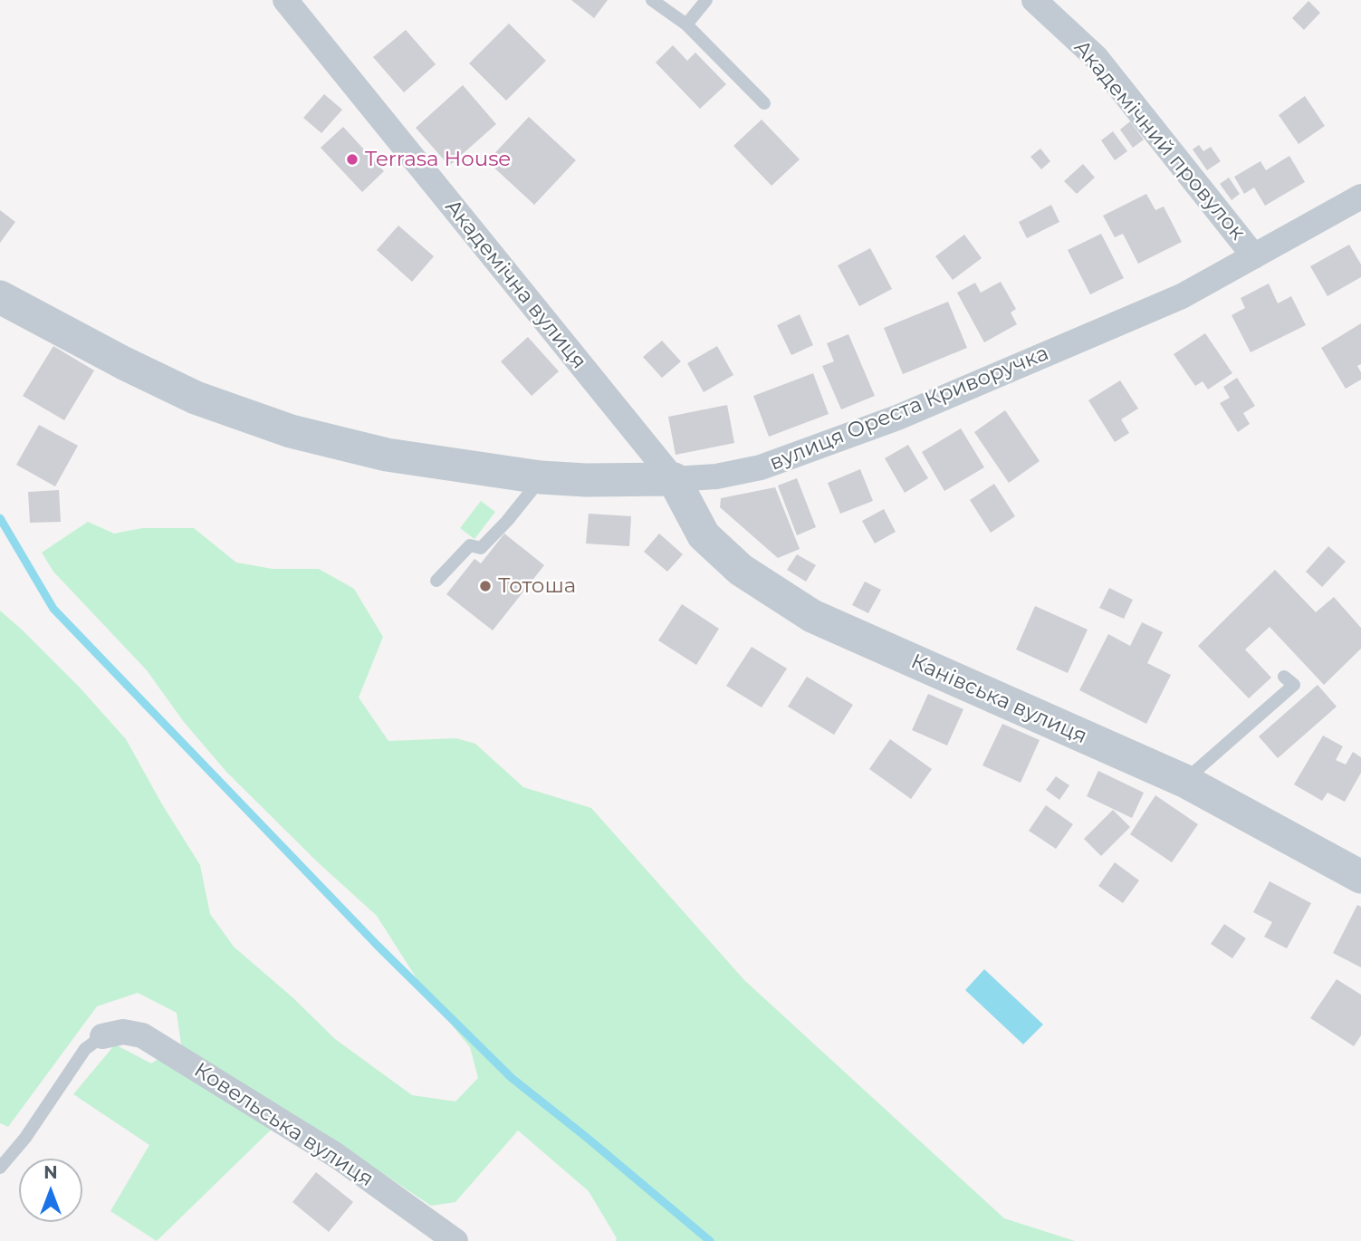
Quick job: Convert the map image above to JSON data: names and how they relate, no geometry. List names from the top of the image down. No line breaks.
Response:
{"streets":{"street":["Академічний провулок","Академічна вулиця","вулиця Ореста Криворучка","Канівська вулиця","Ковельська вулиця"]},"crossings":[["Академічний провулок","вулиця Ореста Криворучка"],["Академічна вулиця","вулиця Ореста Криворучка"],["Академічна вулиця","Канівська вулиця"],["вулиця Ореста Криворучка","Канівська вулиця"]],"places":["Terrasa House","Тотоша"],"north":"top"}
